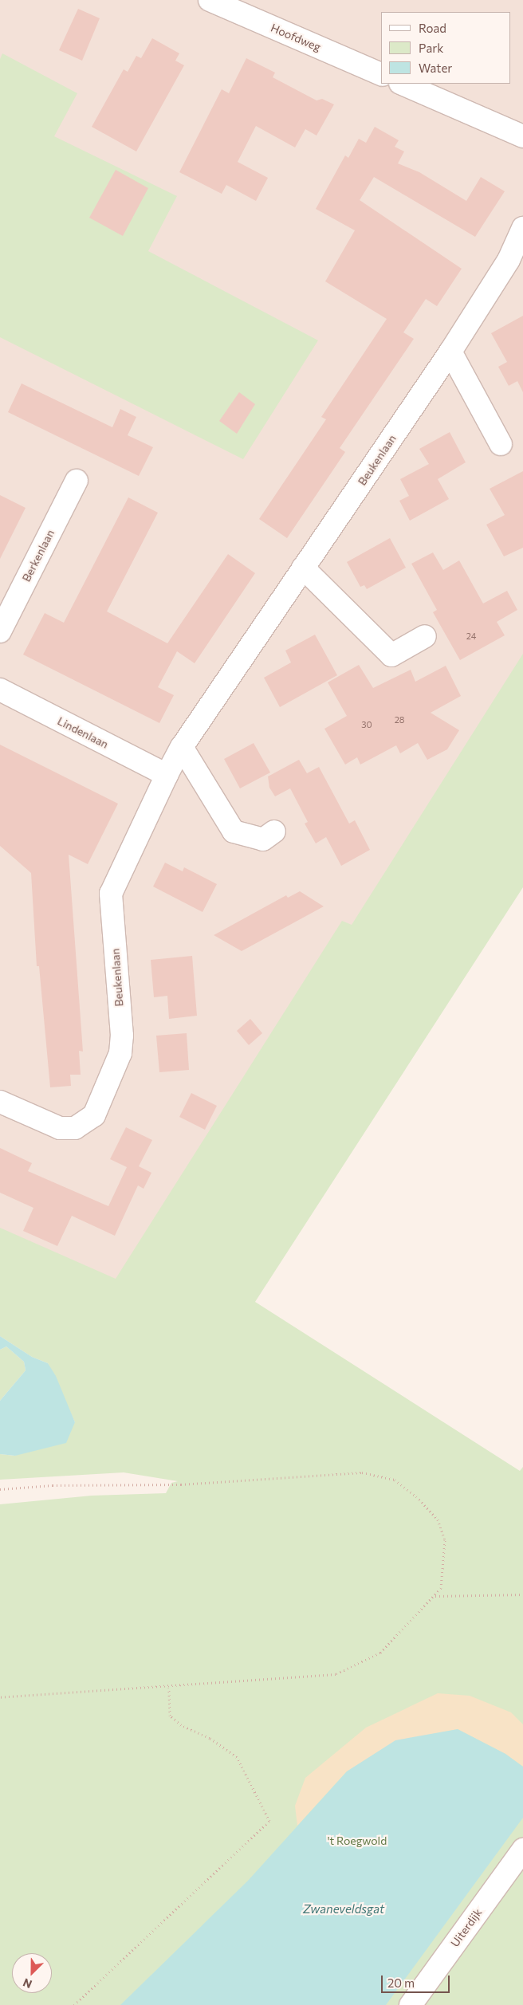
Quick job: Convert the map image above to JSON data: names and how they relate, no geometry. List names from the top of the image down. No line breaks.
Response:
{"streets":{"street":["Hoofdweg","Beukenlaan","Berkenlaan","Lindenlaan","Uiterdijk"]},"crossings":[["Beukenlaan","Lindenlaan"]],"water":["Zwaneveldsgat"],"parks":["'t Roegwold"],"house_numbers":["24","28","30"],"legend":["Road","Park","Water"],"scale_bar":"20 m","north":"bottom left"}
